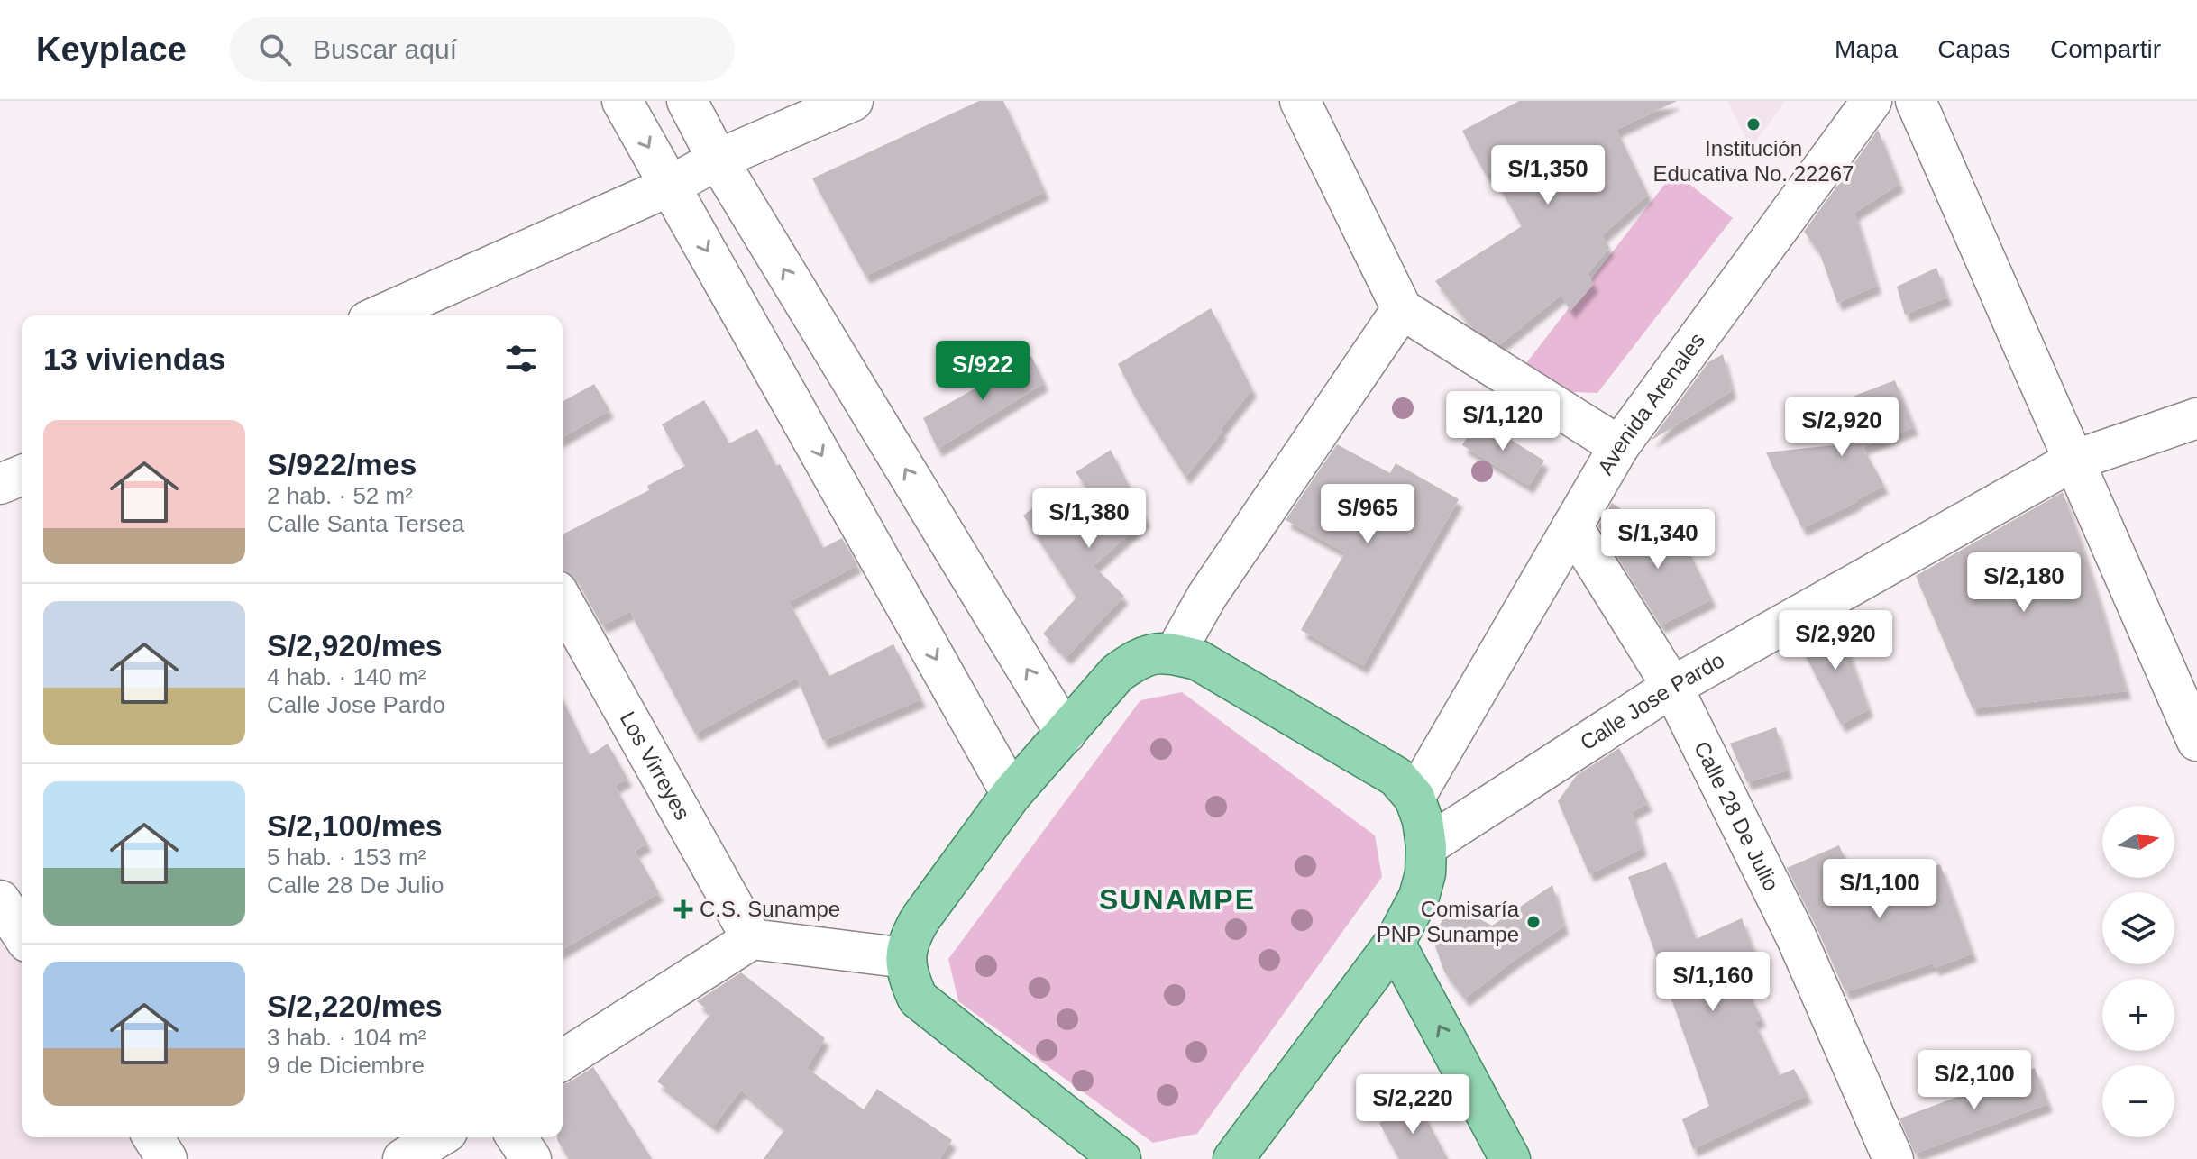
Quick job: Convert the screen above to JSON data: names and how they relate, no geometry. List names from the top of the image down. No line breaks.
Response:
{"streets":{"street":["Avenida Arenales","Calle Jose Pardo","Los Virreyes","Calle 28 De Julio"]},"crossings":[["Avenida Arenales","Calle 28 De Julio"],["Calle Jose Pardo","Calle 28 De Julio"]],"districts":["SUNAMPE"],"places":{"other":["Institución Educativa No. 22267","Comisaría PNP Sunampe"],"health":["C.S. Sunampe"]},"north":"right","page":{"header":"Keyplace","search":"Buscar aquí","nav":["Mapa","Capas","Compartir"],"price":["S/1,350","S/922","S/1,120","S/2,920","S/965","S/1,380","S/1,340","S/2,180","S/2,920","S/1,100","S/1,160","S/2,100","S/2,220"],"heading":"13 viviendas","list":[{"name":"S/922/mes","note":"2 hab. · 52 m² · Calle Santa Tersea"},{"name":"S/2,920/mes","note":"4 hab. · 140 m² · Calle Jose Pardo"},{"name":"S/2,100/mes","note":"5 hab. · 153 m² · Calle 28 De Julio"},{"name":"S/2,220/mes","note":"3 hab. · 104 m² · 9 de Diciembre"}],"map_buttons":["+","−"]}}
